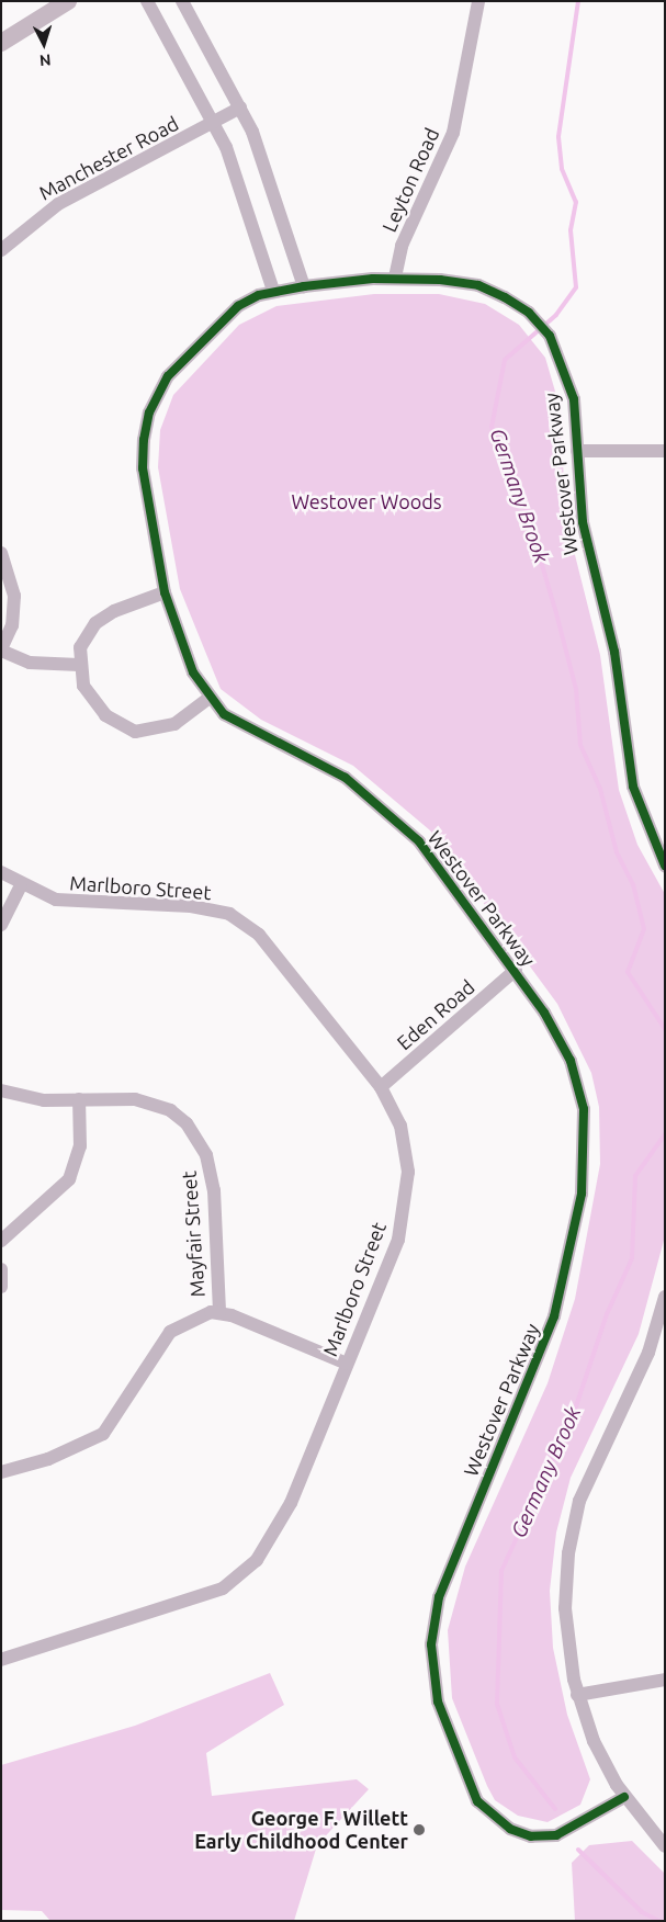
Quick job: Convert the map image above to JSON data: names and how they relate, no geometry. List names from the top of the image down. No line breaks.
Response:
{"streets":{"street":["Manchester Road","Leyton Road","Westover Parkway","Marlboro Street","Eden Road","Mayfair Street"]},"crossings":[["Leyton Road","Westover Parkway"],["Westover Parkway","Eden Road"],["Marlboro Street","Eden Road"]],"water":["Germany Brook"],"parks":["Westover Woods"],"places":["George F. Willett Early Childhood Center"],"north":"bottom"}
